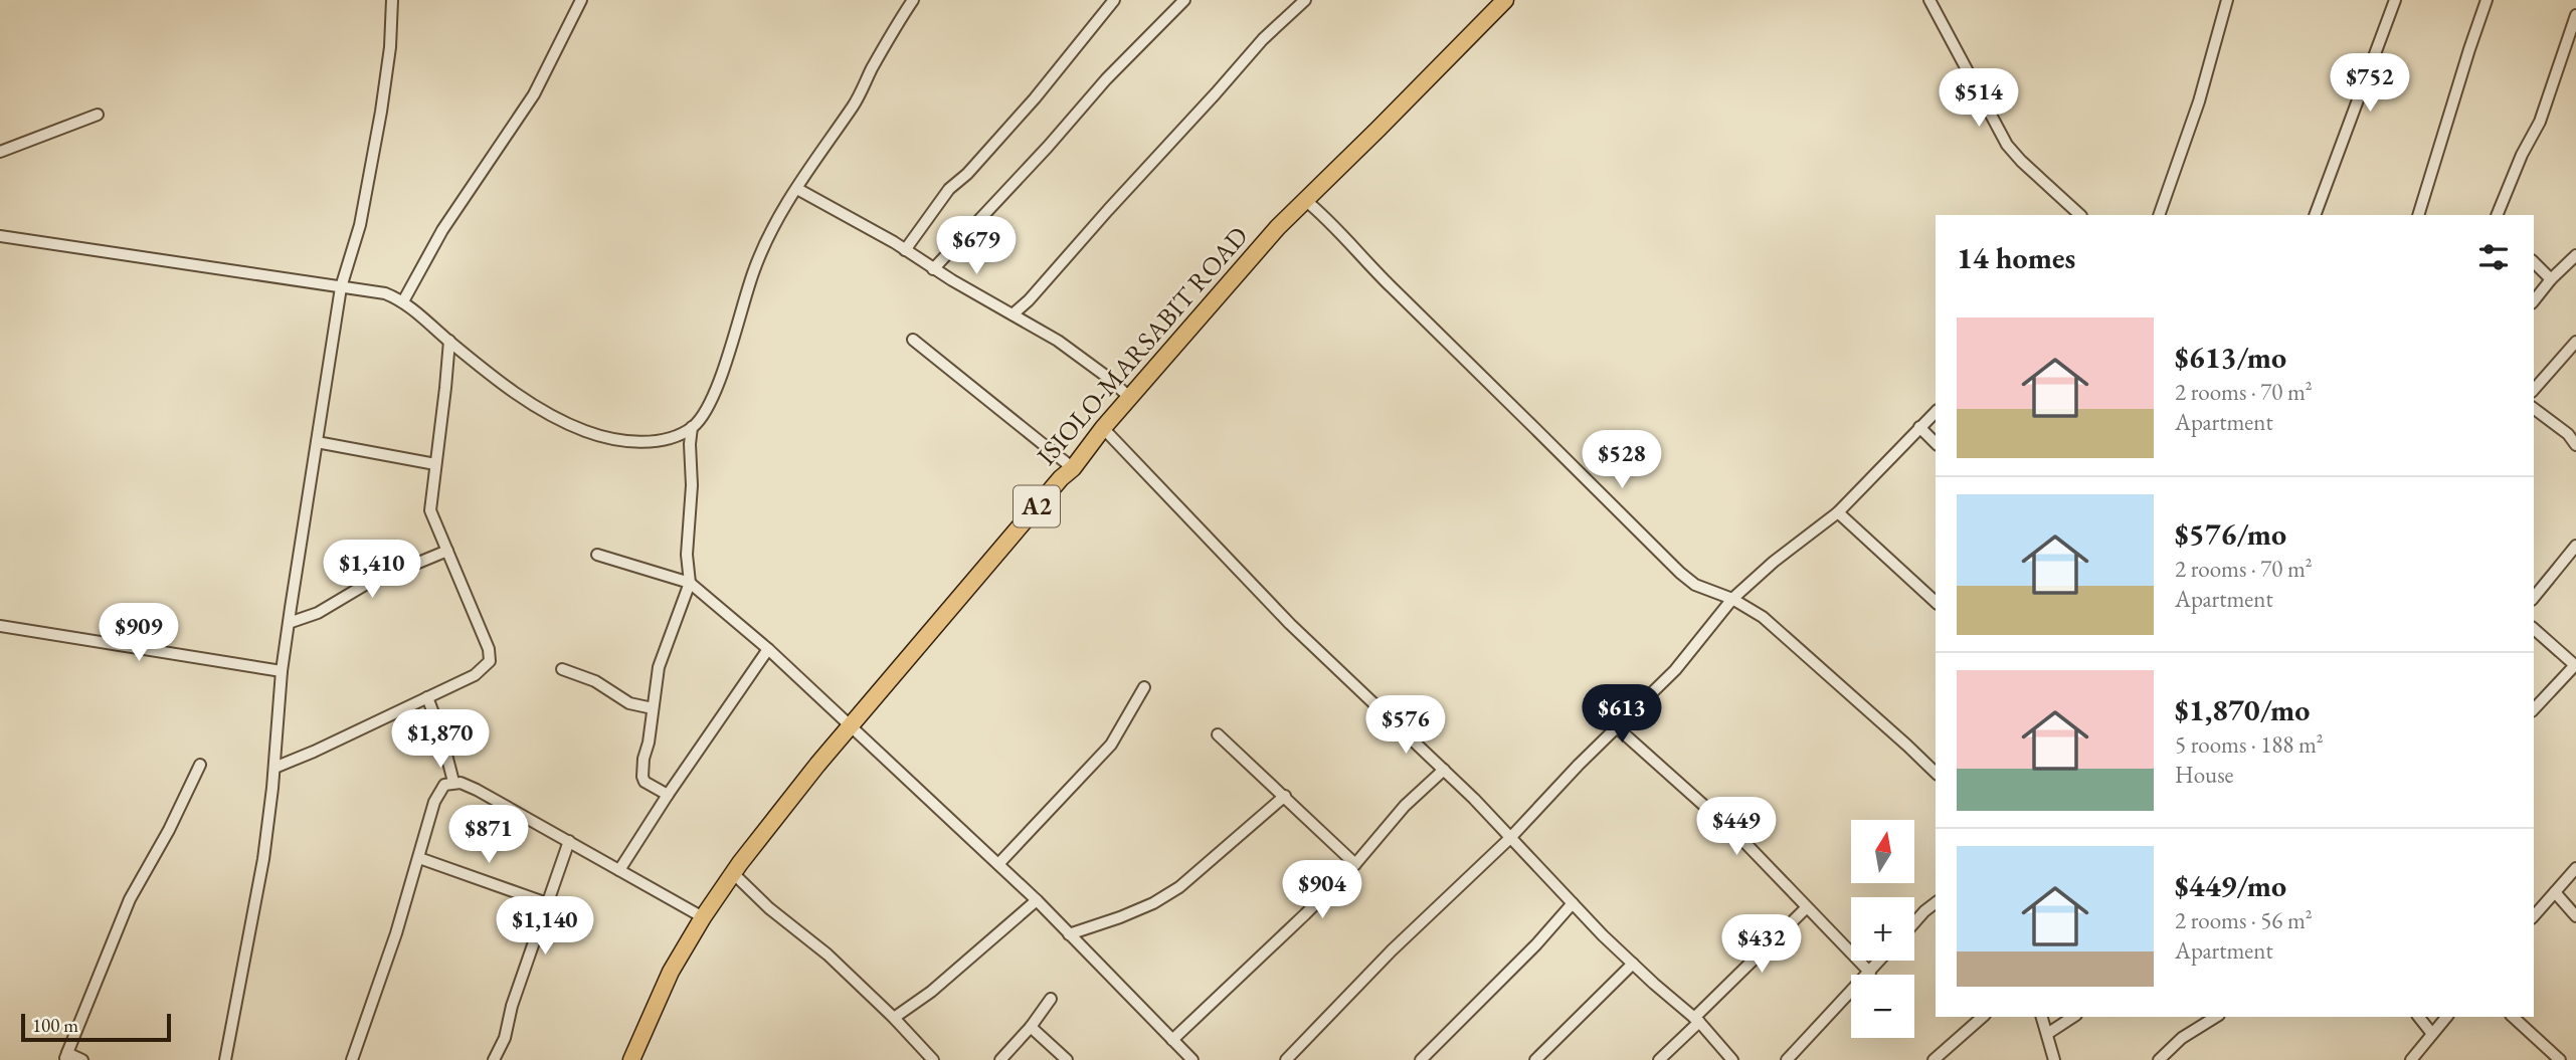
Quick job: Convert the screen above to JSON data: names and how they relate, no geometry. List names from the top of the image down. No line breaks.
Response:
{"streets":{"highway":["ISIOLO-MARSABIT ROAD","A2"]},"scale_bar":"100 m","north":"top","page":{"price":["$752","$514","$679","$528","$1,410","$909","$613","$576","$1,870","$449","$871","$904","$1,140","$432"],"heading":"14 homes","list":[{"name":"$613/mo","note":"2 rooms · 70 m² · Apartment"},{"name":"$576/mo","note":"2 rooms · 70 m² · Apartment"},{"name":"$1,870/mo","note":"5 rooms · 188 m² · House"},{"name":"$449/mo","note":"2 rooms · 56 m² · Apartment"}],"map_buttons":["+","−"],"scale":"100 m"}}
